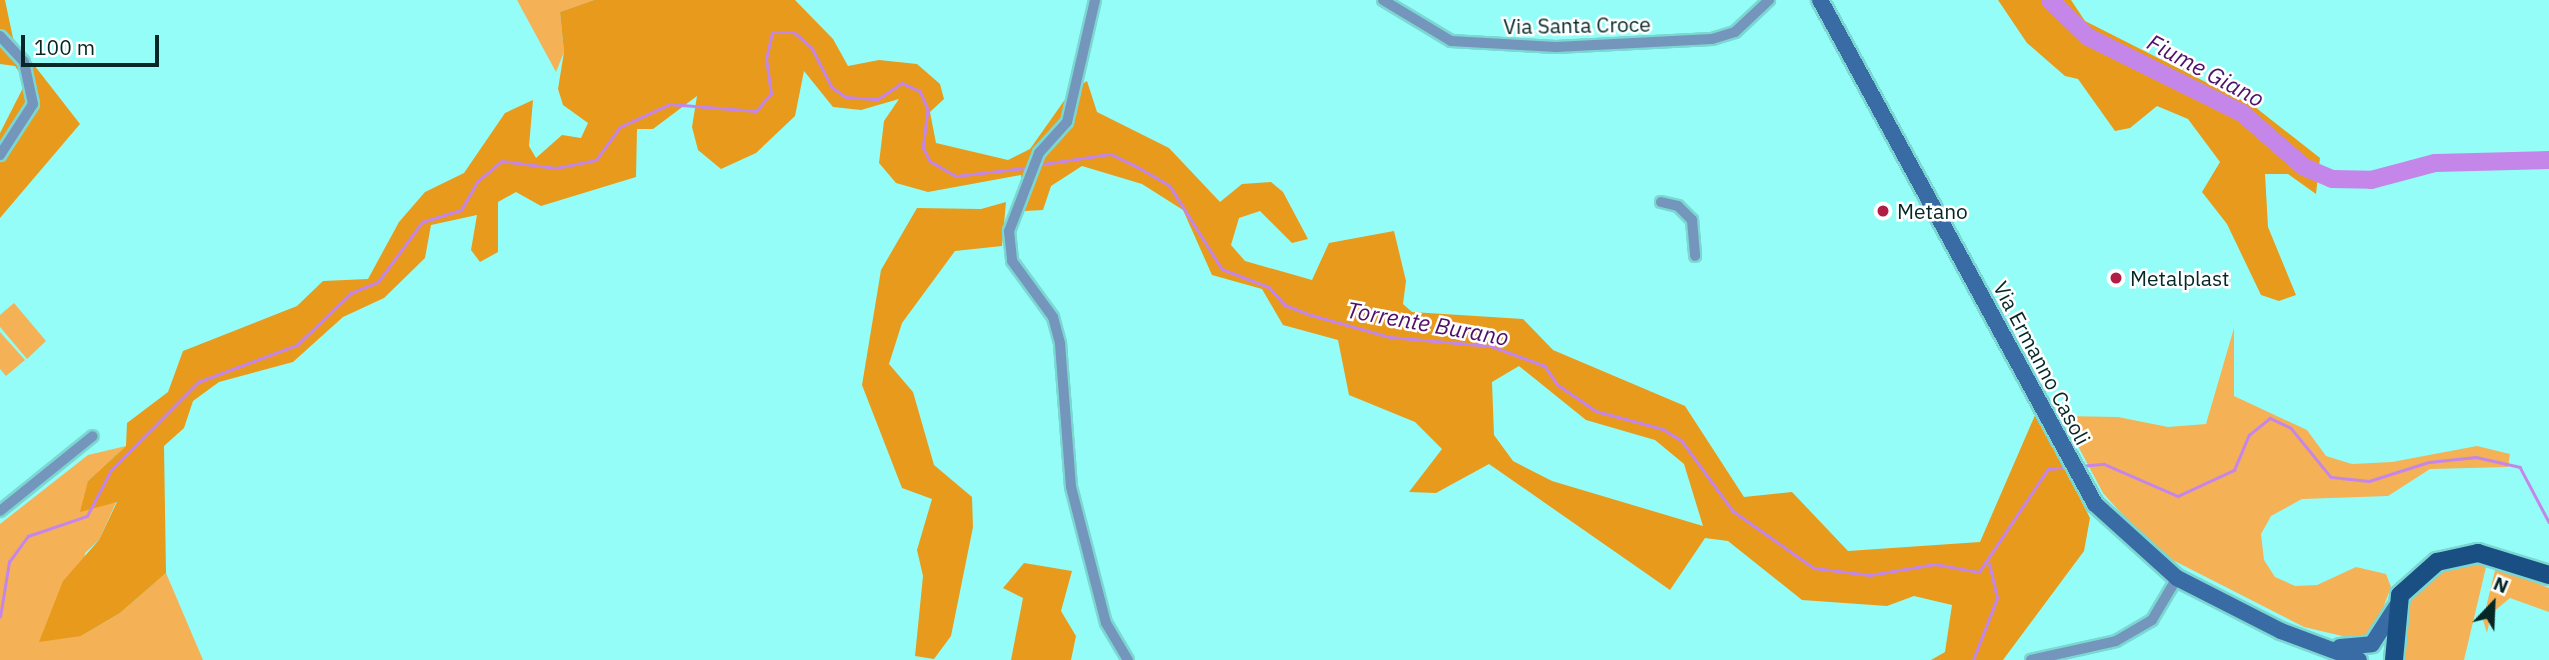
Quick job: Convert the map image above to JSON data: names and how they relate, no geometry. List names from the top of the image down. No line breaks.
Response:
{"streets":{"main road":["Via Ermanno Casoli"],"street":["Via Santa Croce"]},"water":["Fiume Giano","Torrente Burano"],"places":["Metano","Metalplast"],"scale_bar":"100 m","north":"top right"}
